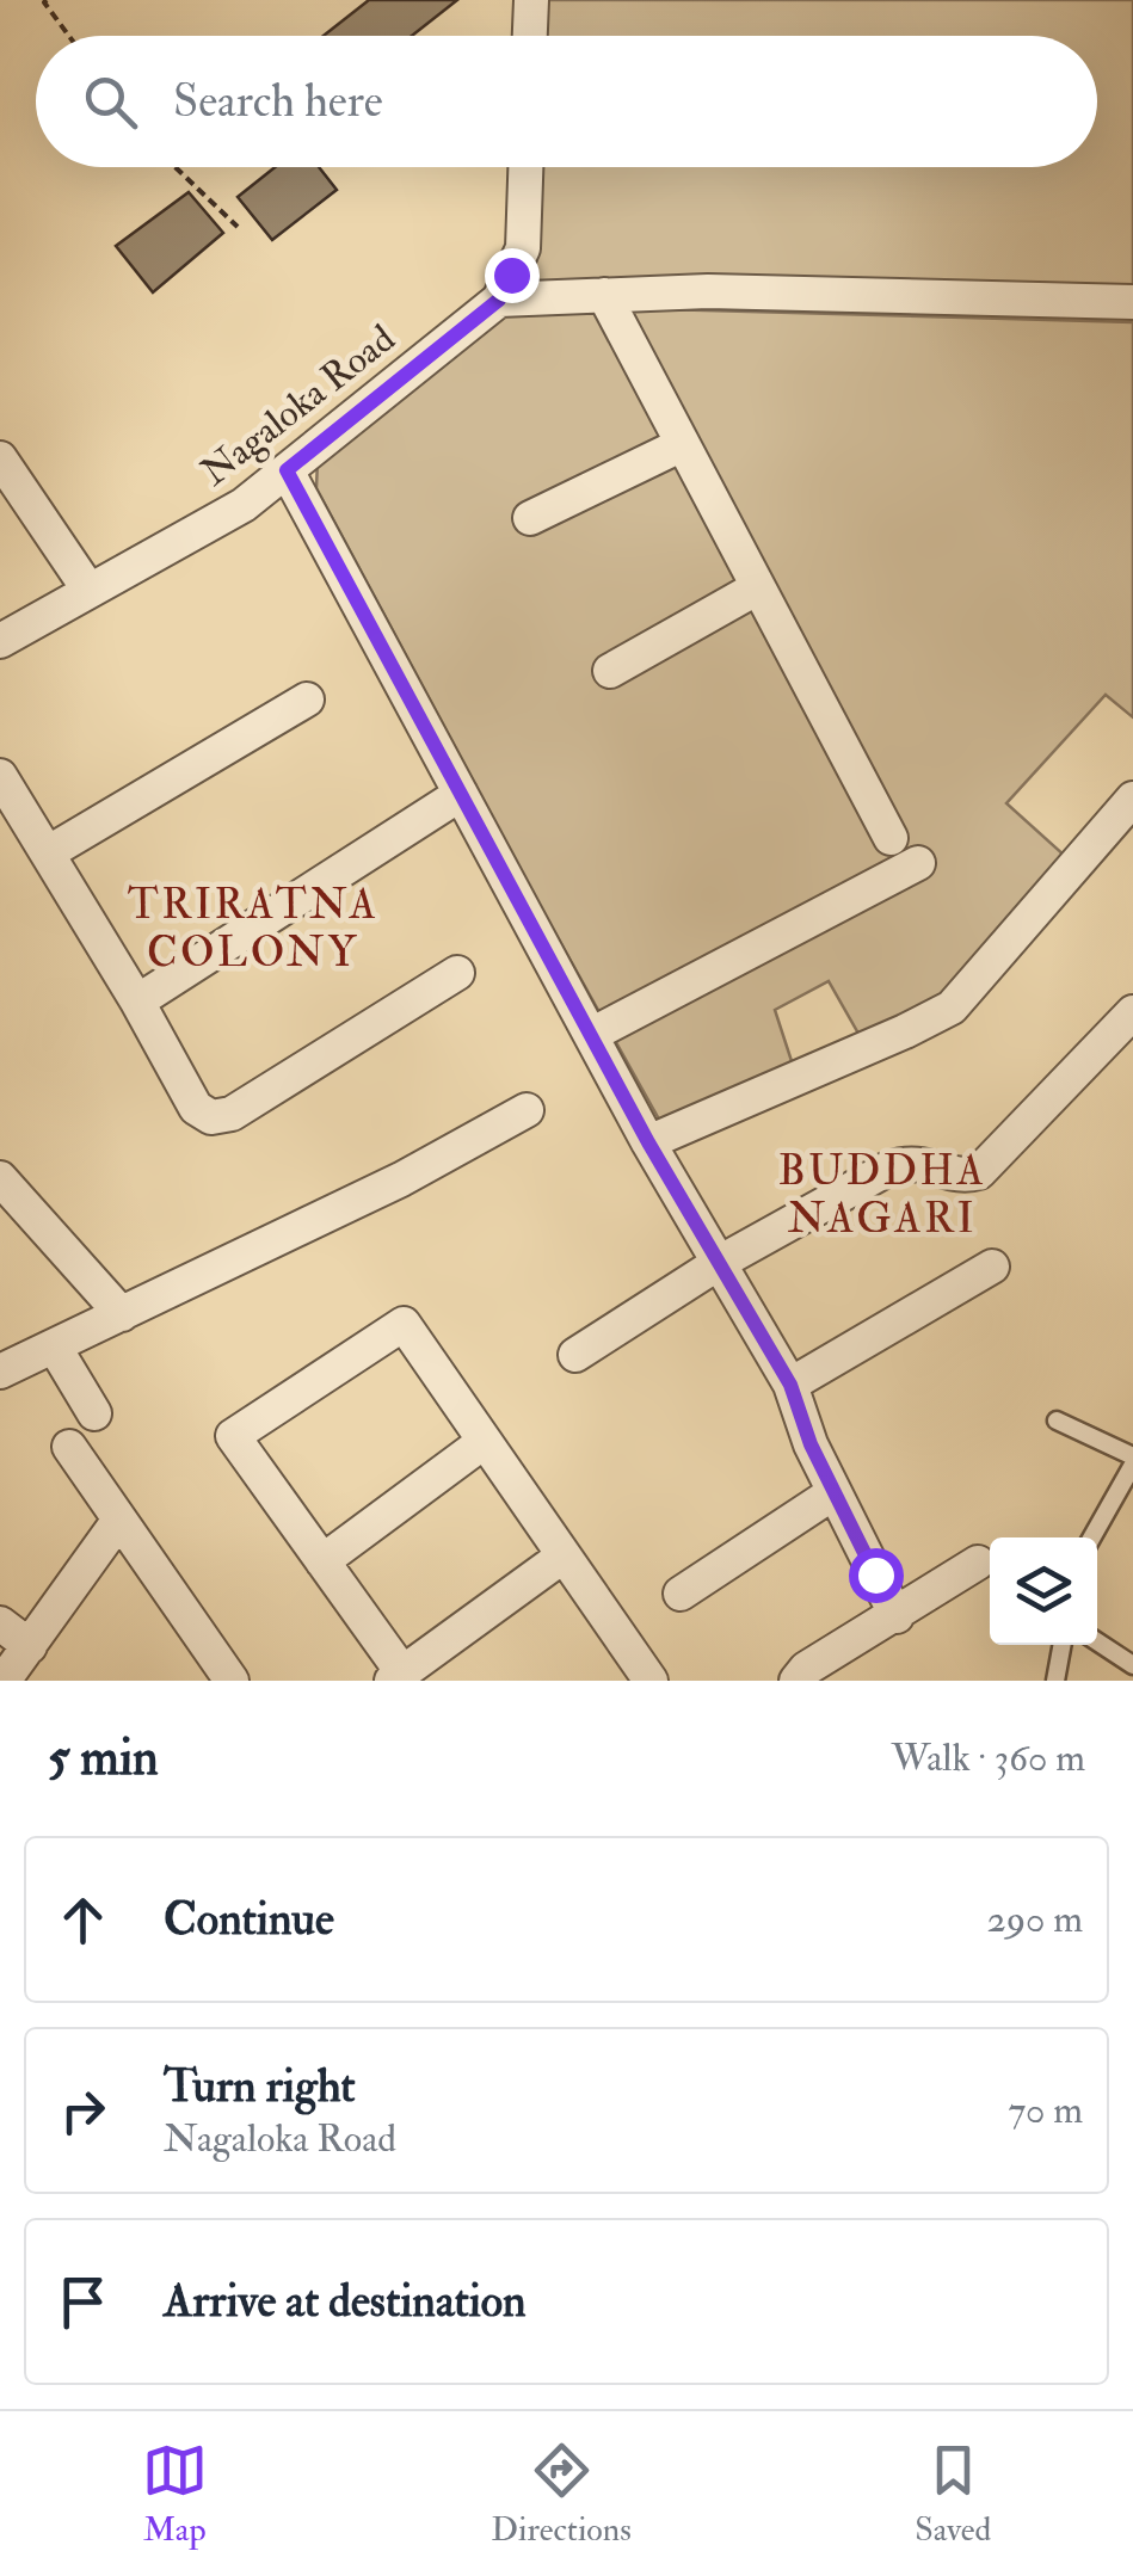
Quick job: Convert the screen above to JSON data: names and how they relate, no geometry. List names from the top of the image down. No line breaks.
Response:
{"streets":{"street":["Nagaloka Road"]},"districts":["TRIRATNA COLONY","BUDDHA NAGARI"],"page":{"search":"Search here","heading":["5 min","Walk · 360 m"],"list":[["Continue","290 m"],["Turn right","Nagaloka Road","70 m"],"Arrive at destination"],"nav":["Map","Directions","Saved"]}}
